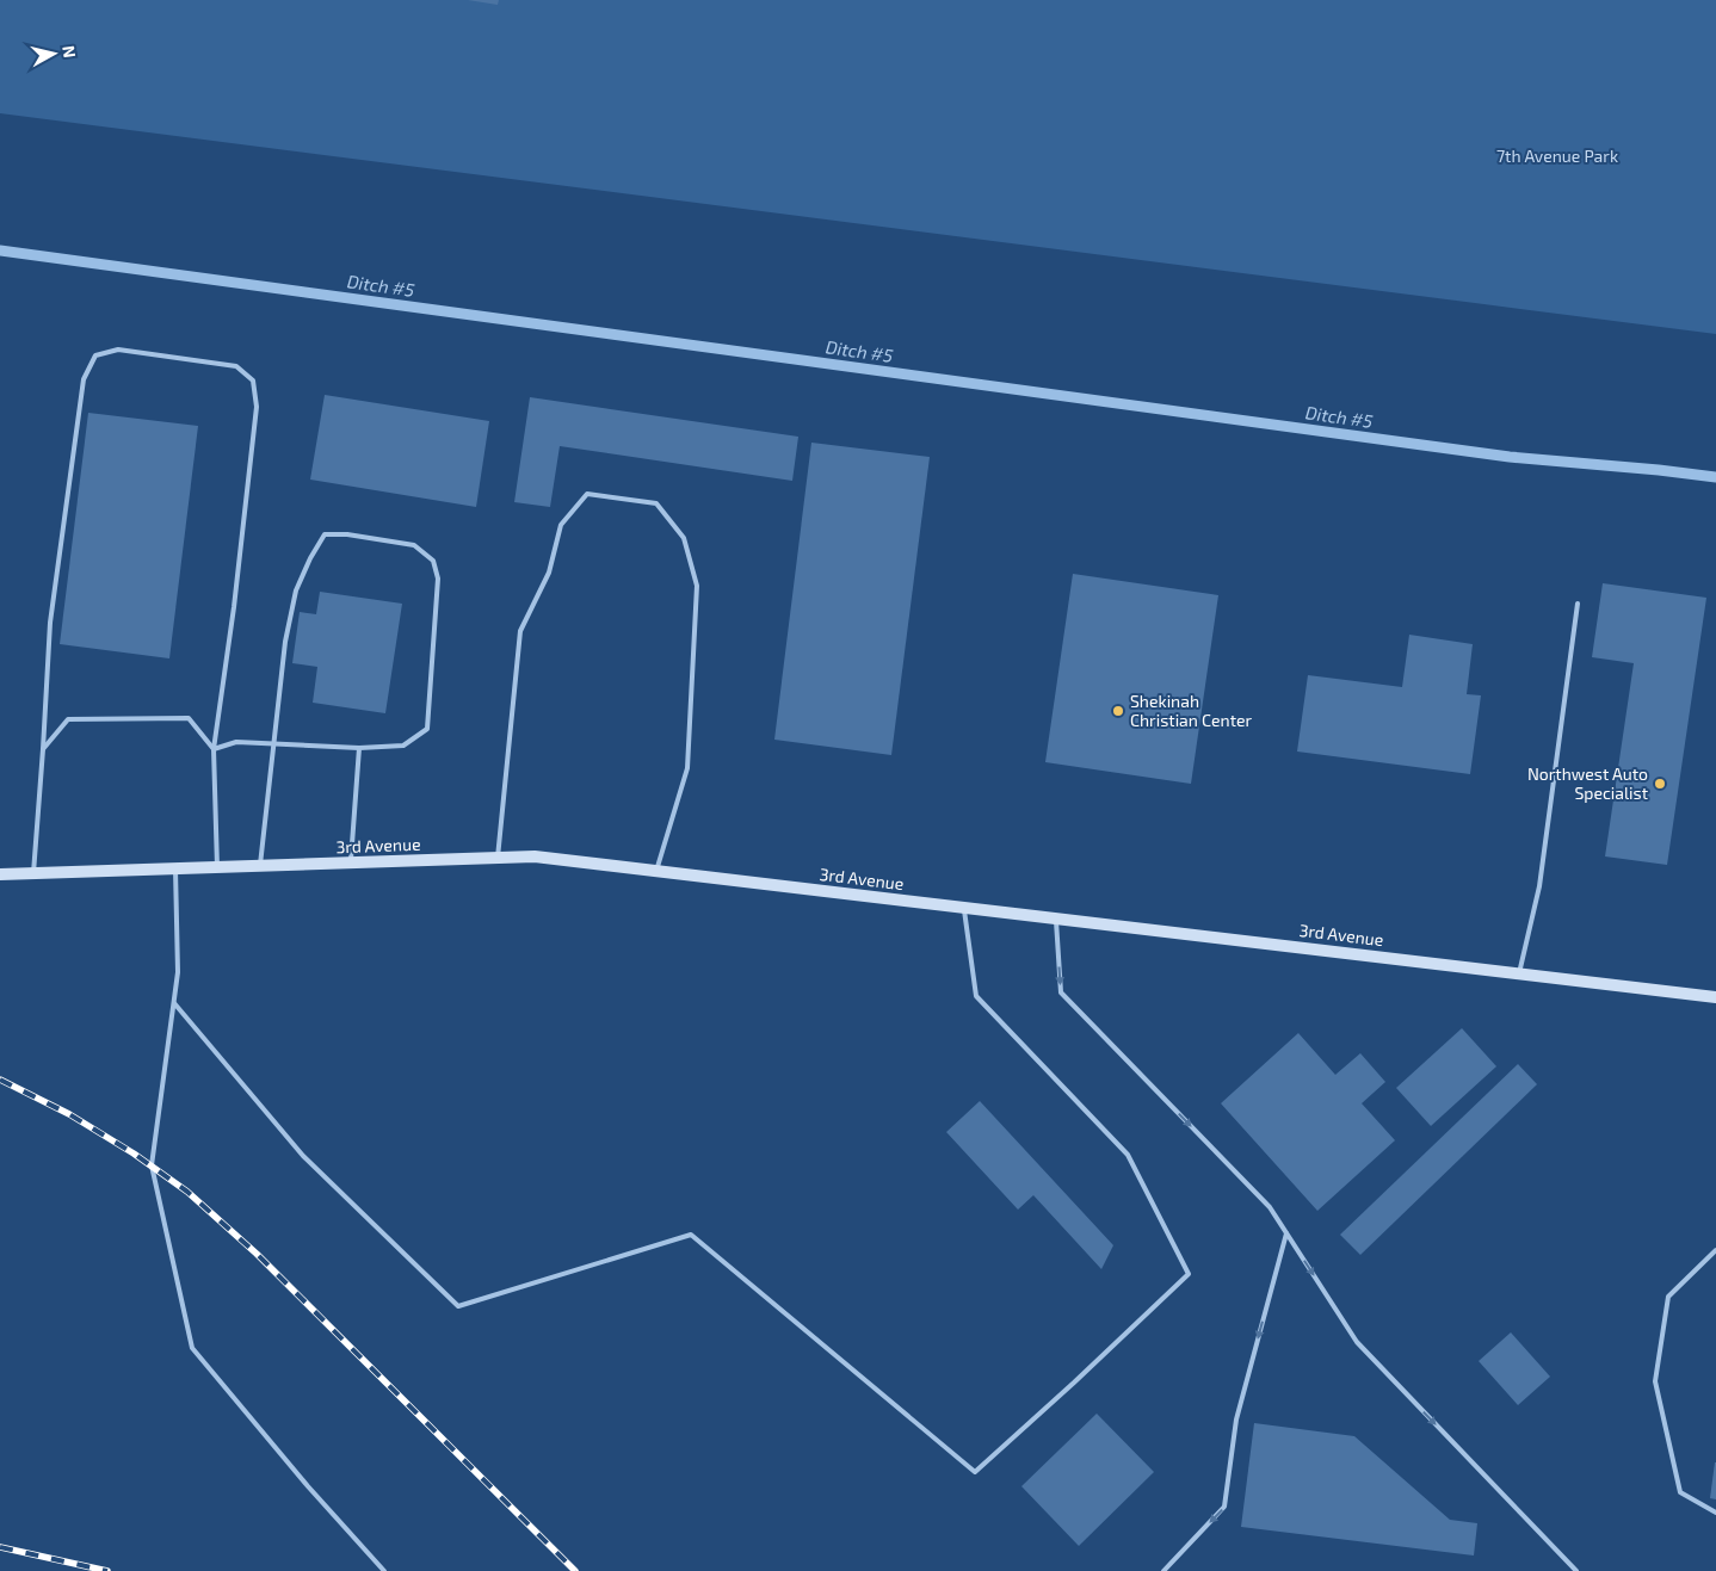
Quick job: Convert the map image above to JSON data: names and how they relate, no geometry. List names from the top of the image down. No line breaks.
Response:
{"streets":{"main road":["3rd Avenue"]},"water":["Ditch #5"],"parks":["7th Avenue Park"],"places":["Shekinah Christian Center","Northwest Auto Specialist"],"north":"right"}
